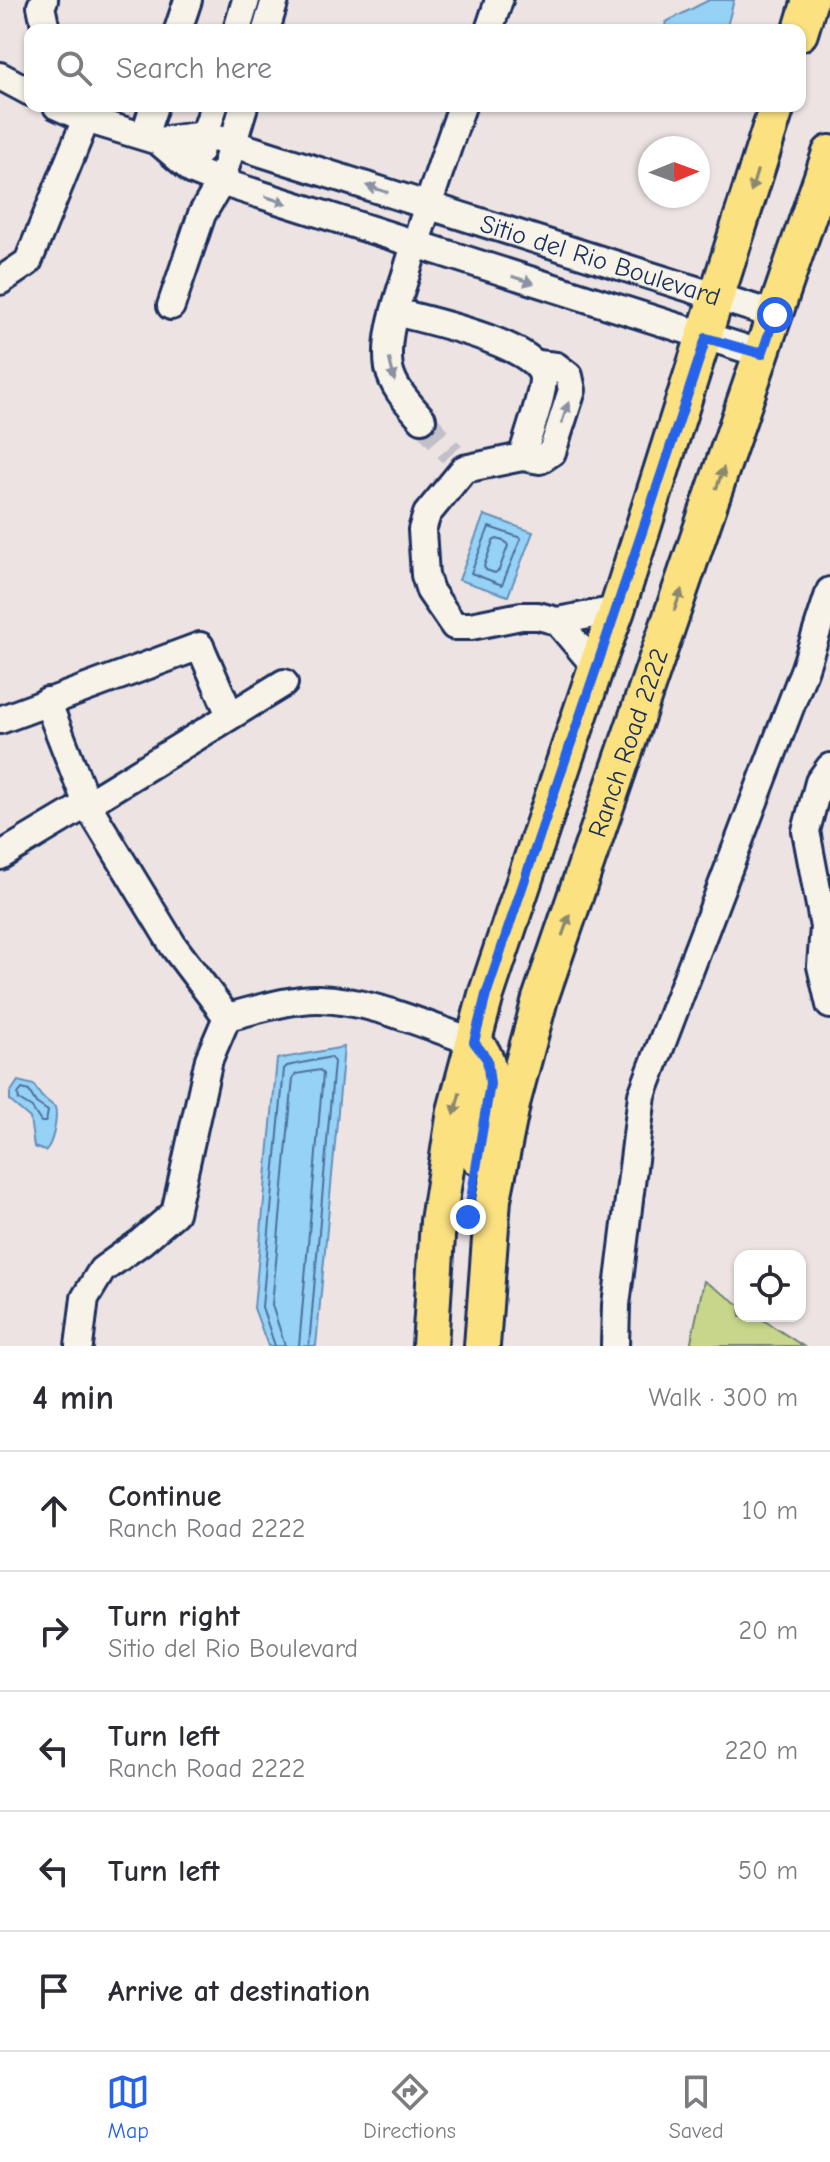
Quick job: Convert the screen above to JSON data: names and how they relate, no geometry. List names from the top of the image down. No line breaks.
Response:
{"streets":{"main road":["Ranch Road 2222"],"street":["Sitio del Rio Boulevard"]},"crossings":[["Sitio del Rio Boulevard","Ranch Road 2222"]],"north":"right","page":{"search":"Search here","heading":["4 min","Walk · 300 m"],"list":[["Continue","Ranch Road 2222","10 m"],["Turn right","Sitio del Rio Boulevard","20 m"],["Turn left","Ranch Road 2222","220 m"],["Turn left","50 m"],"Arrive at destination"],"nav":["Map","Directions","Saved"]}}
